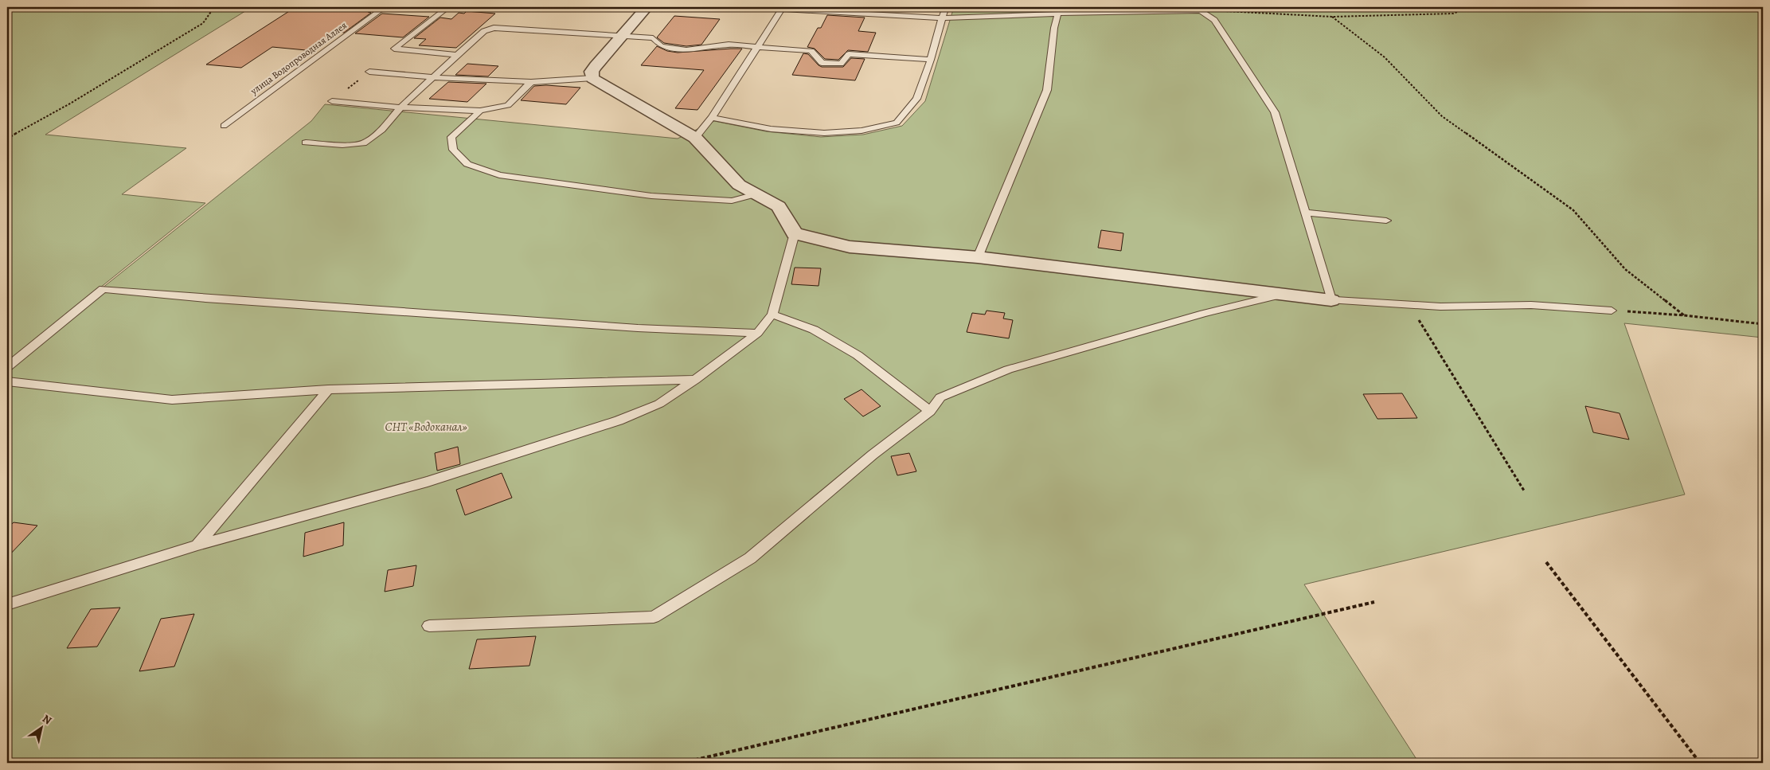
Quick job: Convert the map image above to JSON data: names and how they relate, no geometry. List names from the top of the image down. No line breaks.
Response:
{"streets":{"lane":["улица Водопроводная Аллея"]},"parks":["СНТ «Водоканал»"],"north":"top right"}
